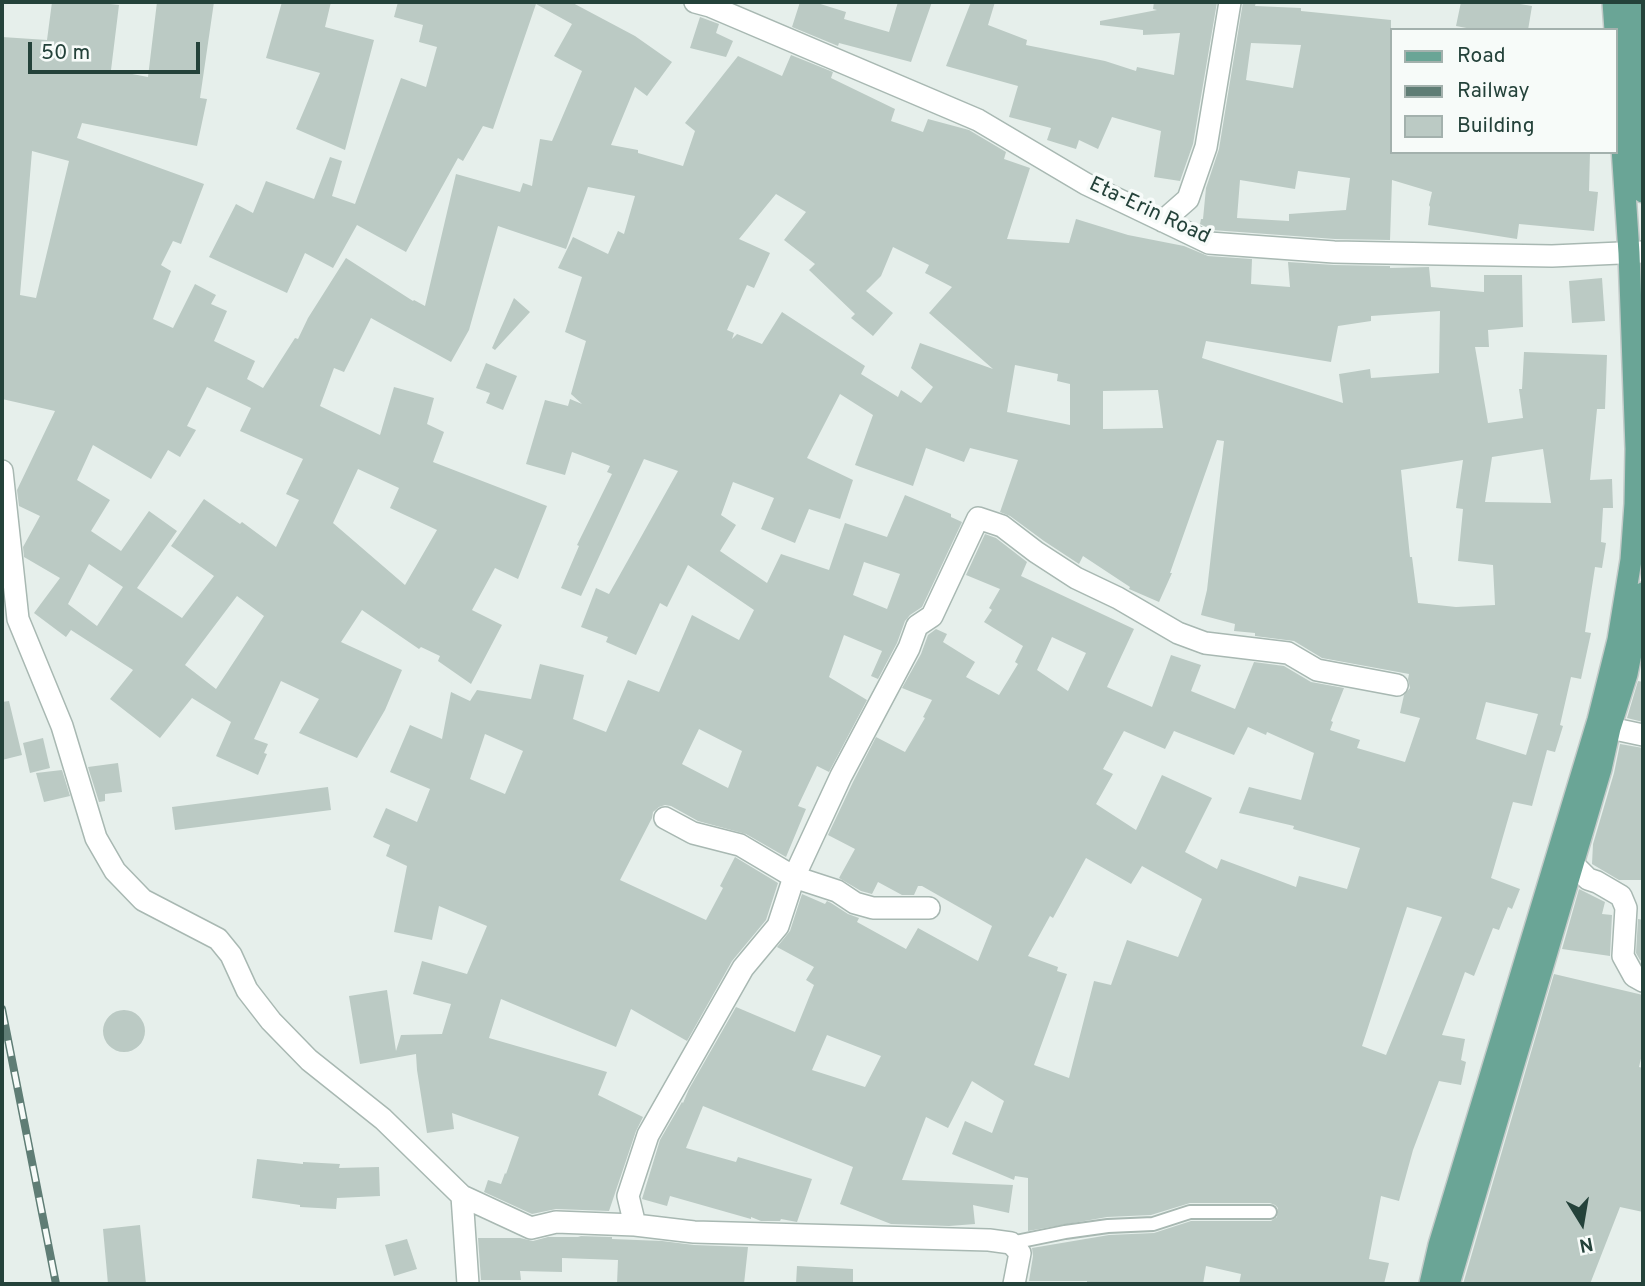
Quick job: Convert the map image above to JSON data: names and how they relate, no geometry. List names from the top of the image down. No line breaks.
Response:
{"streets":{"street":["Eta-Erin Road"]},"legend":["Road","Railway","Building"],"scale_bar":"50 m","north":"bottom"}
